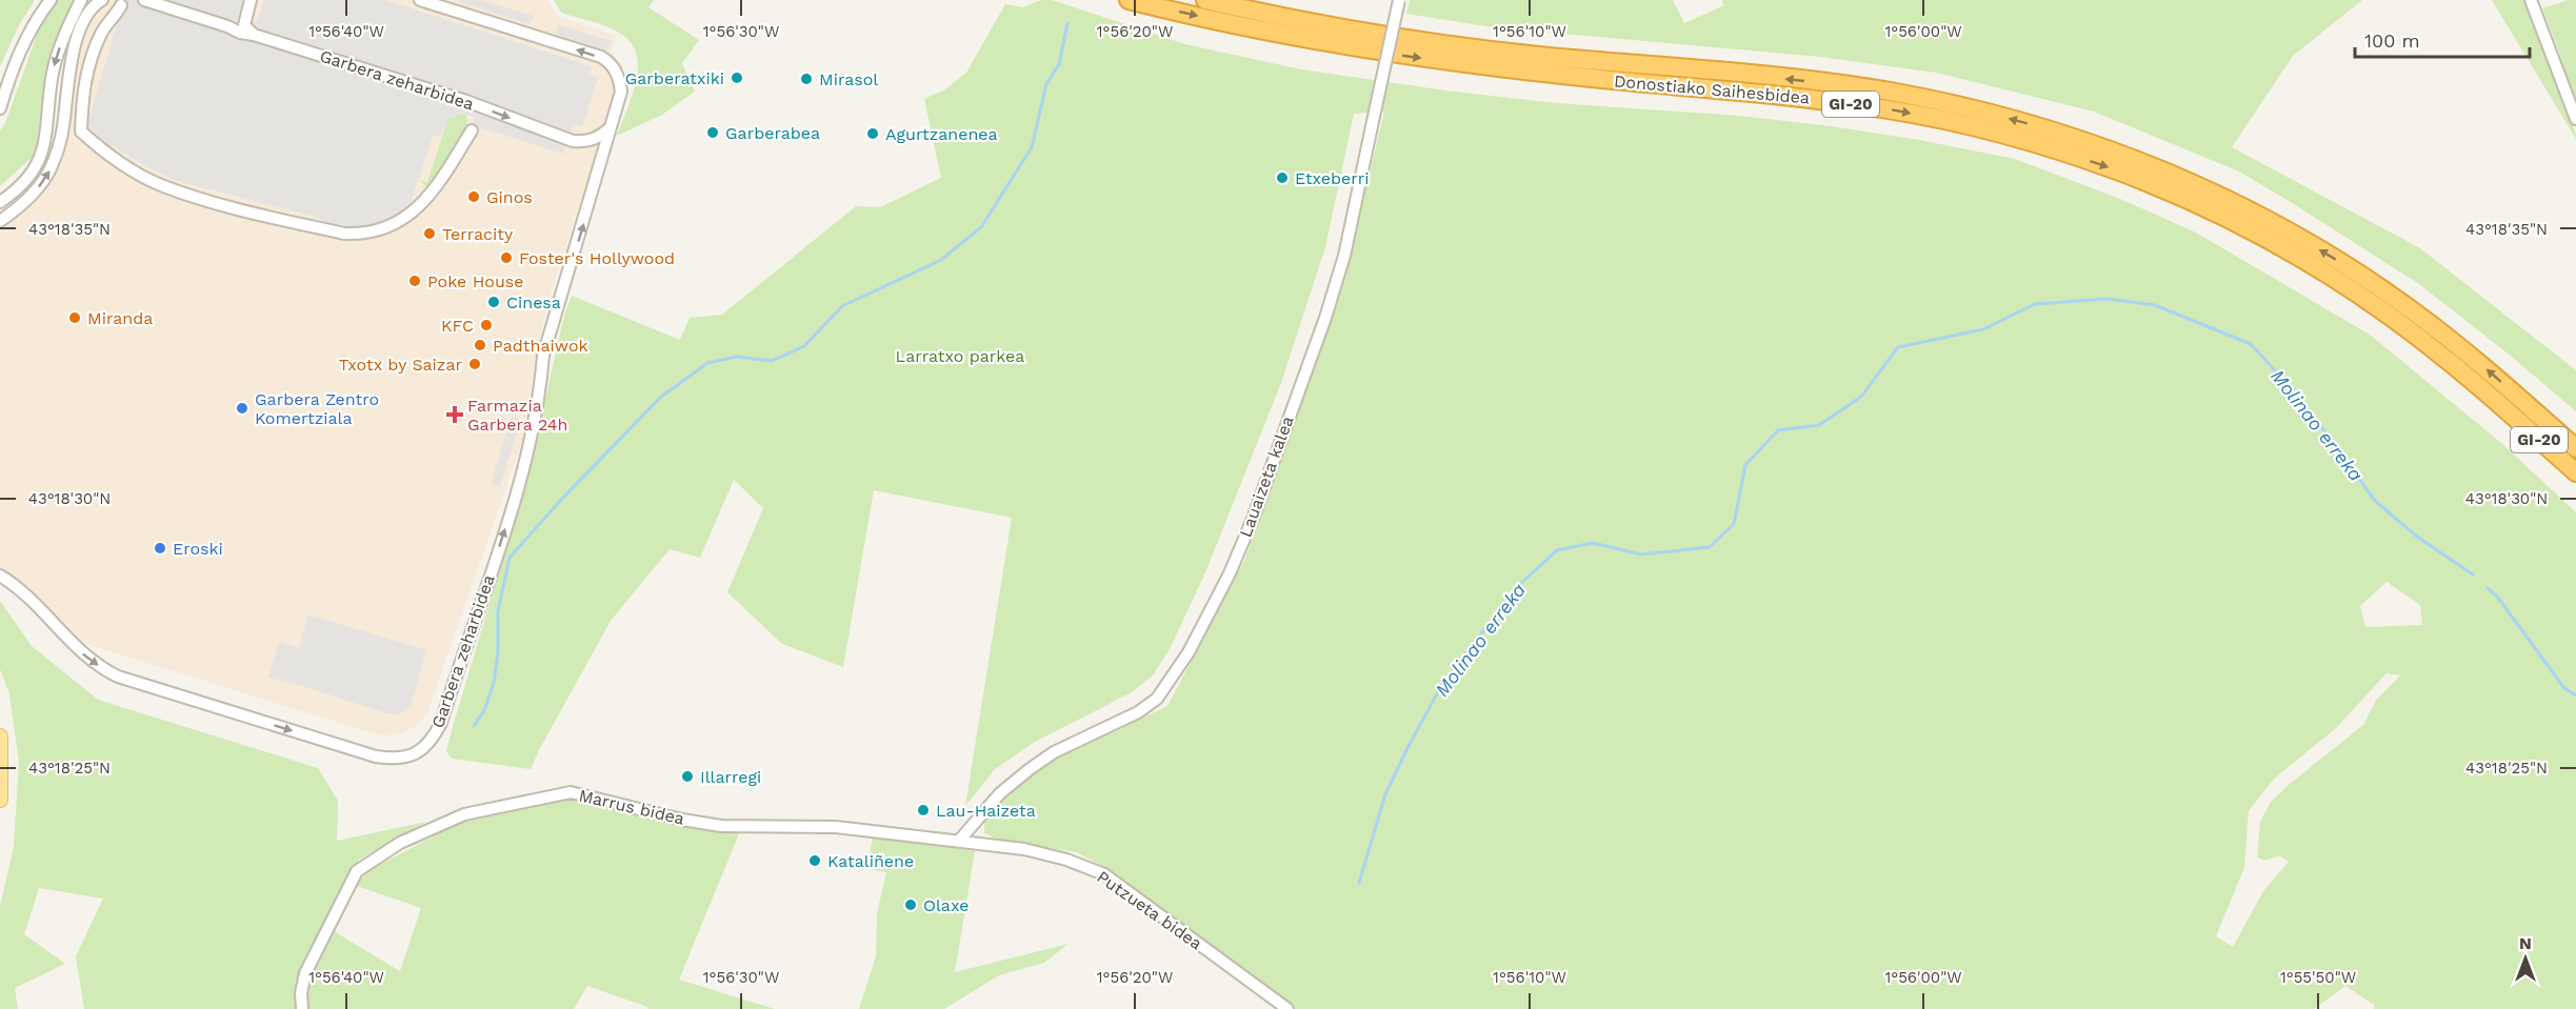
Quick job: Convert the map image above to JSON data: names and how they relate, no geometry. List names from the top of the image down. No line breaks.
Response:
{"streets":{"highway":["Donostiako Saihesbidea","GI-20"],"street":["Garbera zeharbidea","Lauaizeta kalea","Marrus bidea","Putzueta bidea"]},"crossings":[["Lauaizeta kalea","Marrus bidea"],["Lauaizeta kalea","Putzueta bidea"],["Marrus bidea","Putzueta bidea"]],"water":["Molinao erreka"],"parks":["Larratxo parkea"],"places":{"other":["Garberatxiki","Mirasol","Garberabea","Agurtzanenea","Etxeberri","Ginos","Terracity","Foster's Hollywood","Poke House","Cinesa","Miranda","KFC","Padthaiwok","Txotx by Saizar","Garbera Zentro Komertziala","Eroski","Illarregi","Lau-Haizeta","Kataliñene","Olaxe"],"health":["Farmazia Garbera 24h"]},"scale_bar":"100 m","north":"top","coordinates":["1°56'40\"W","1°56'30\"W","1°56'20\"W","1°56'10\"W","1°56'00\"W","43°18'35\"N","43°18'30\"N","43°18'25\"N","1°55'50\"W"]}
